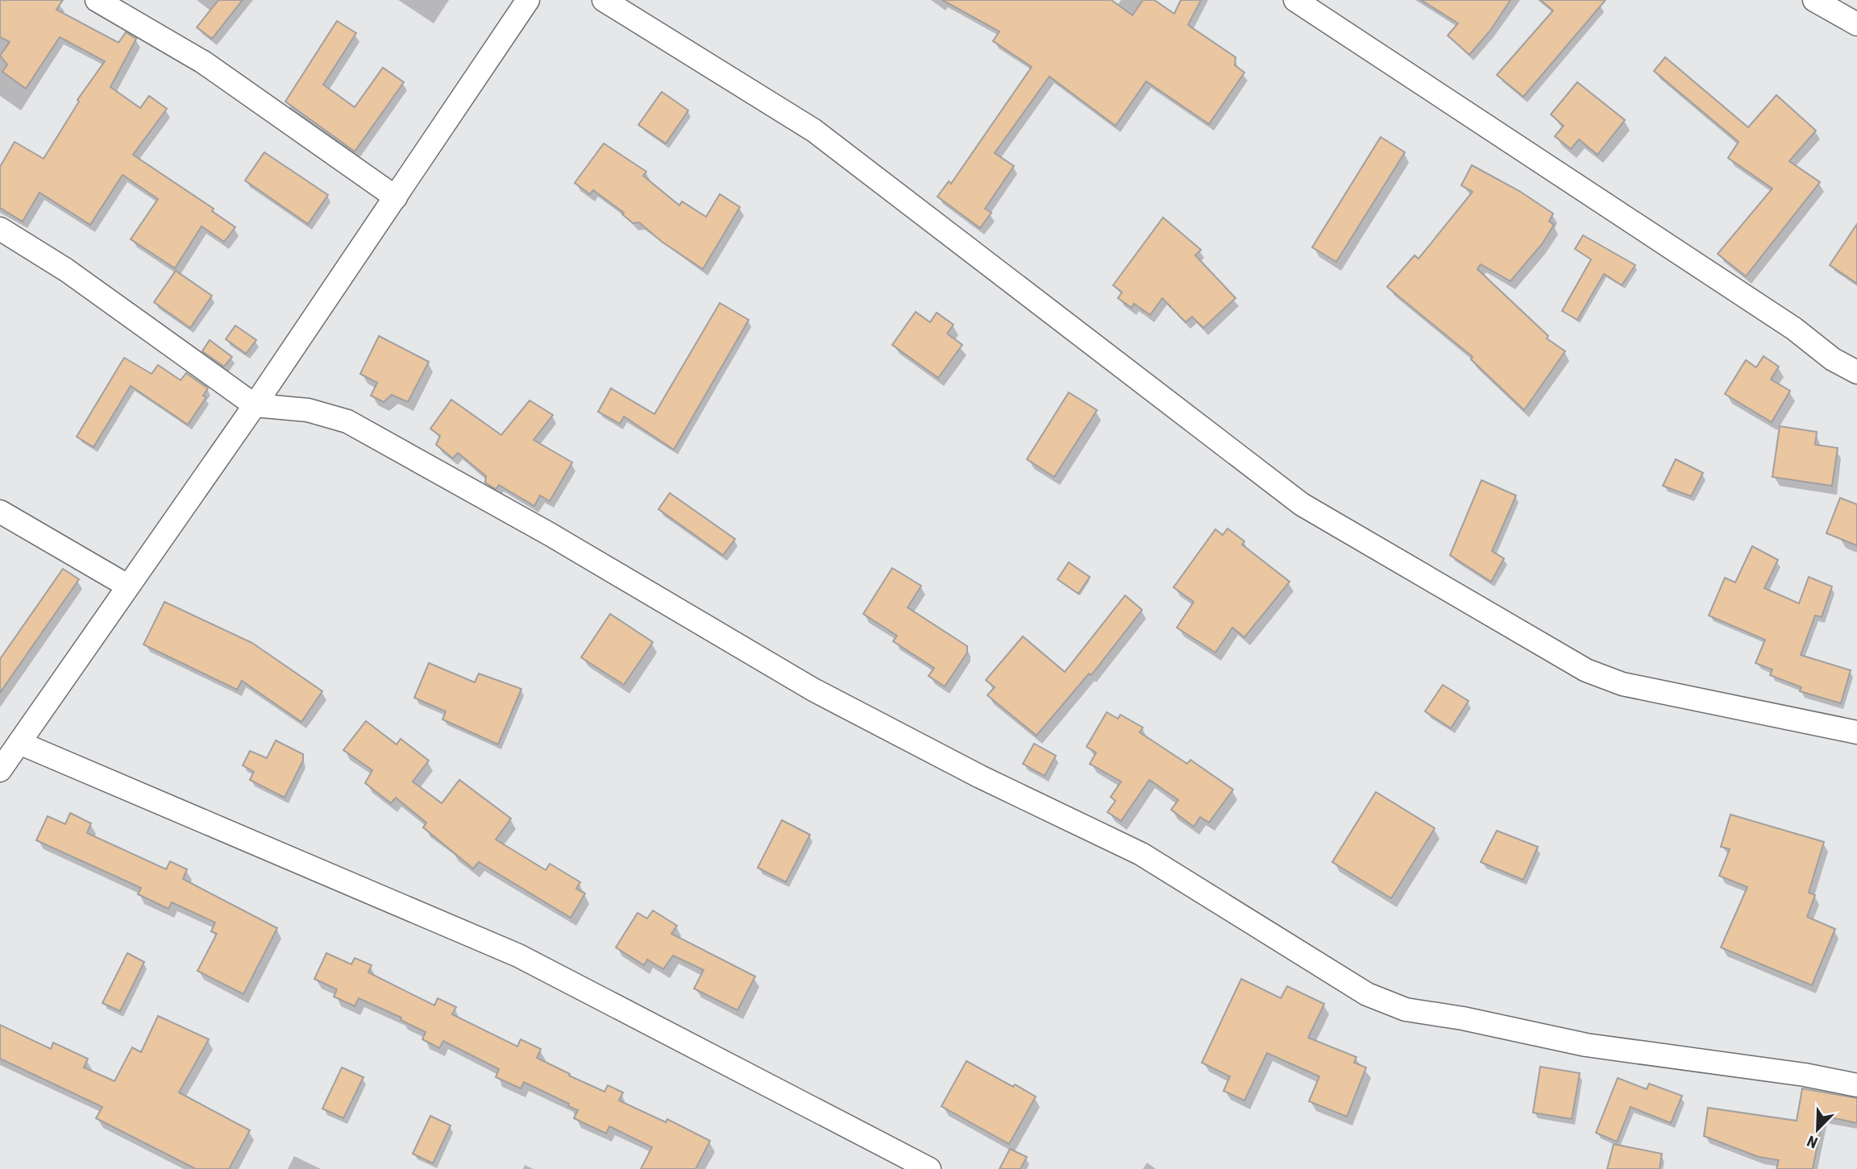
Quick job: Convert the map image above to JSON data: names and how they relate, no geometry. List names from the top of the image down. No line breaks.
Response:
{"north":"bottom left"}
